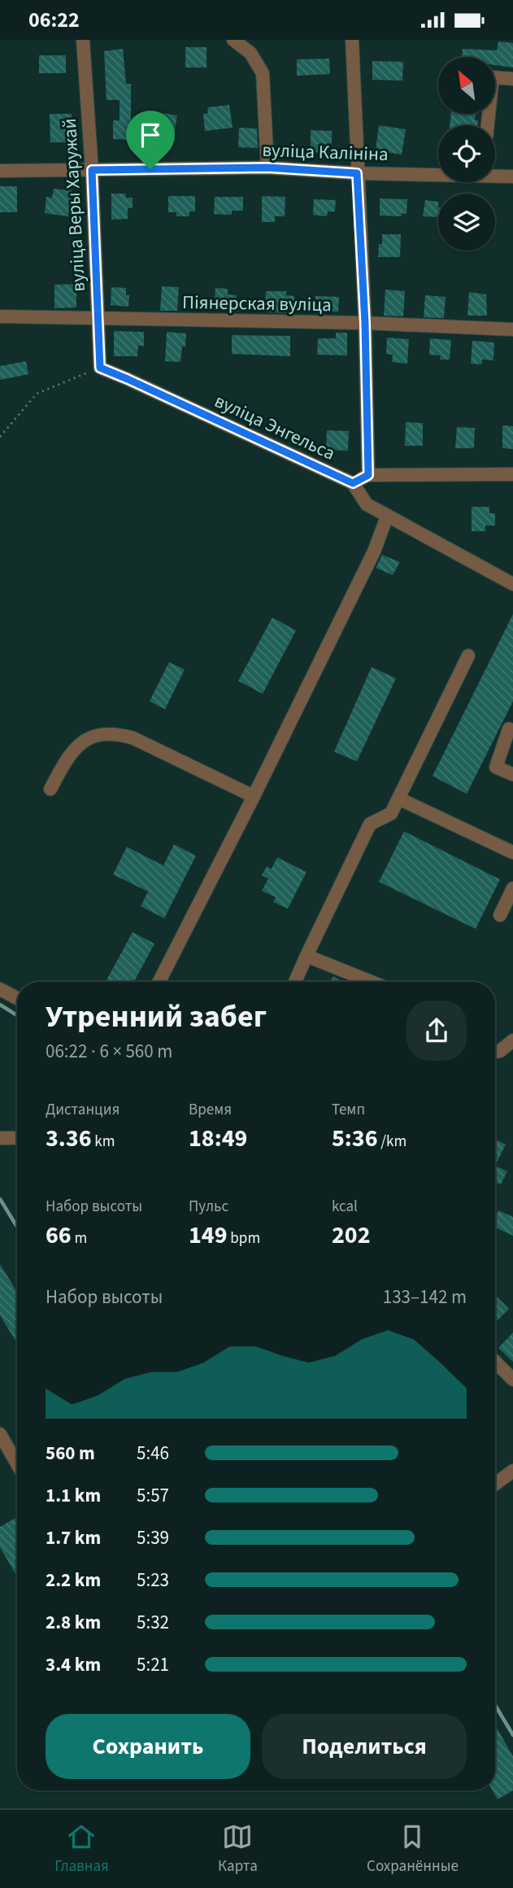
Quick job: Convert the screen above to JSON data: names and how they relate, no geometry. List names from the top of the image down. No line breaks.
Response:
{"streets":{"street":["вуліца Калініна","вуліца Веры Харужай","Піянерская вуліца","вуліца Энгельса"]},"crossings":[["вуліца Калініна","вуліца Веры Харужай"],["вуліца Веры Харужай","Піянерская вуліца"],["вуліца Веры Харужай","вуліца Энгельса"]],"north":"top left","page":{"status":"06:22","heading":["Утренний забег","06:22 · 6 × 560 m"],"stats":[["Дистанция","3.36 km"],["Время","18:49"],["Темп","5:36 /km"],["Набор высоты","66 m"],["Пульс","149 bpm"],["kcal","202"]],"chart":["Набор высоты","133–142 m"],"list":[{"name":"560 m","note":"5:46"},{"name":"1.1 km","note":"5:57"},{"name":"1.7 km","note":"5:39"},{"name":"2.2 km","note":"5:23"},{"name":"2.8 km","note":"5:32"},{"name":"3.4 km","note":"5:21"}],"buttons":["Сохранить","Поделиться"],"tabs":["Главная","Карта","Сохранённые"]}}
